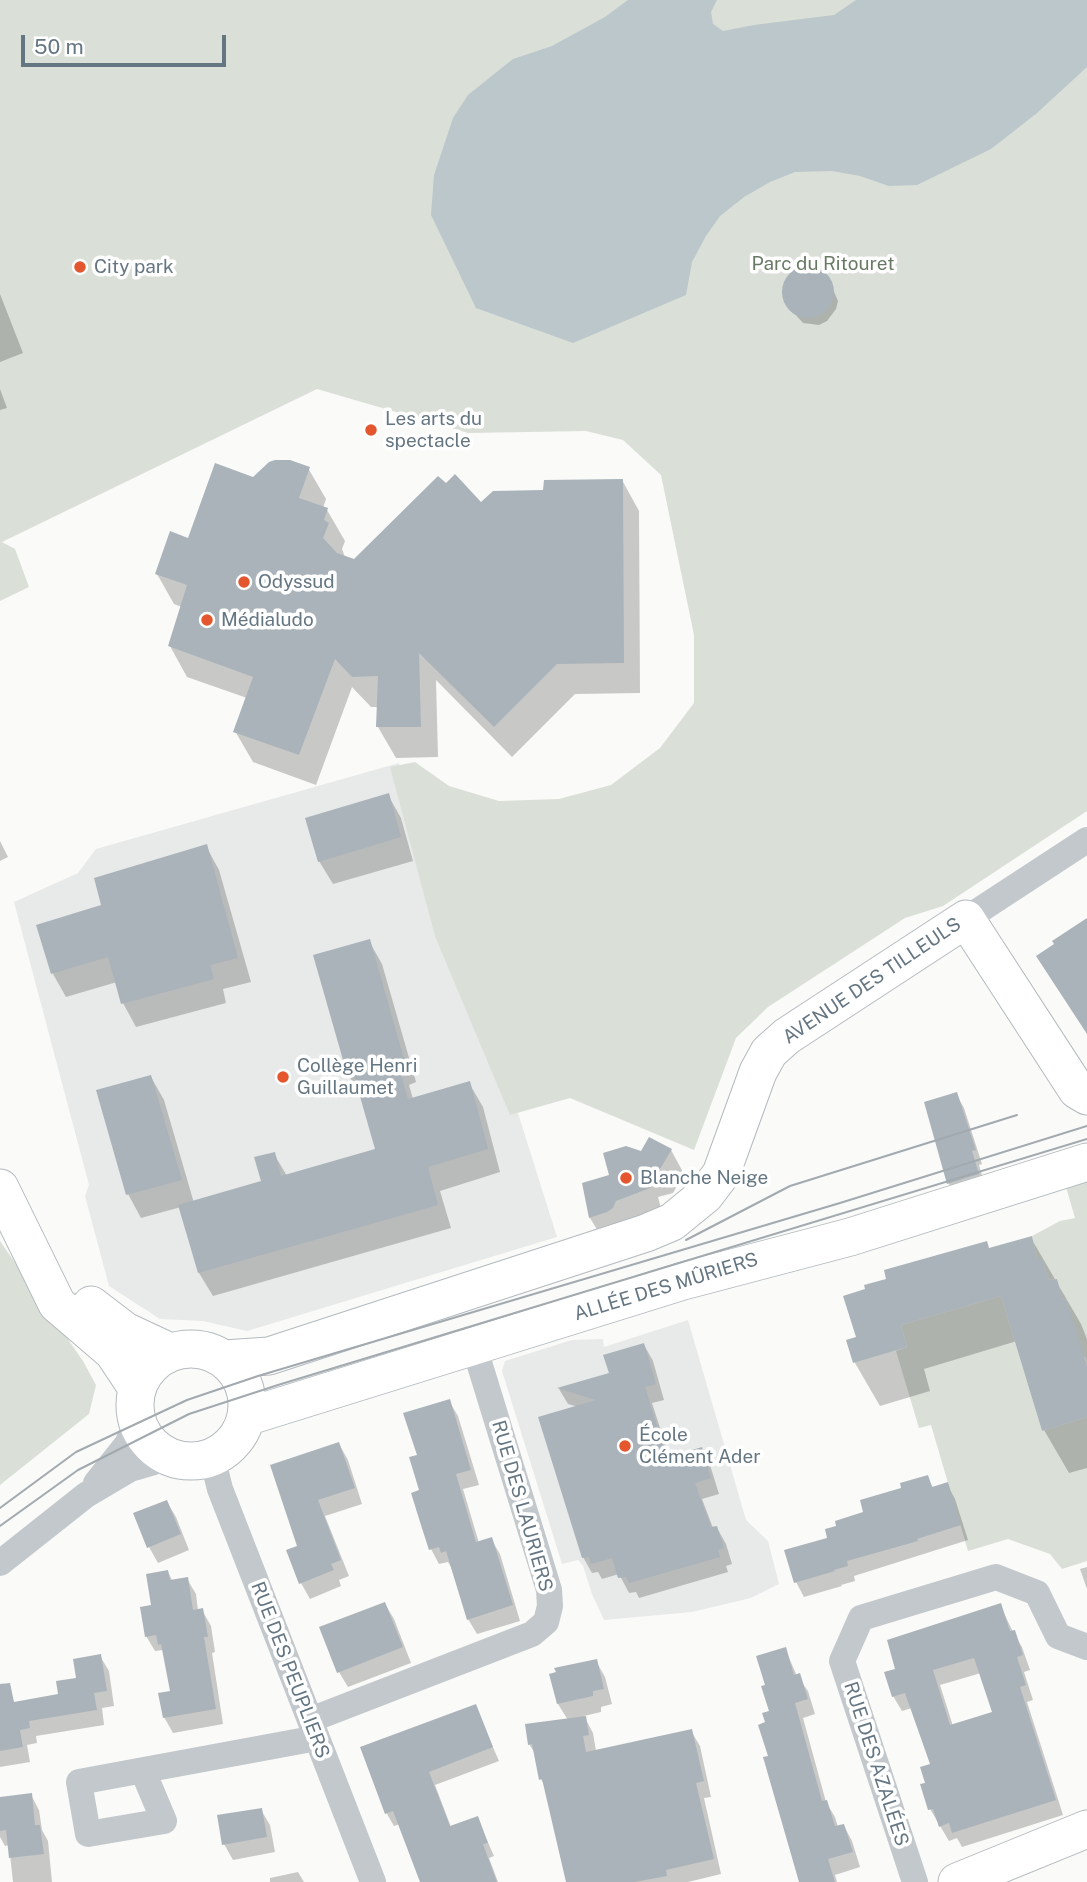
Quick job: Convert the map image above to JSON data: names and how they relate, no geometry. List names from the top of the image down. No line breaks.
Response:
{"streets":{"street":["AVENUE DES TILLEULS","ALLÉE DES MÛRIERS","RUE DES LAURIERS","RUE DES PEUPLIERS","RUE DES AZALÉES"]},"crossings":[["AVENUE DES TILLEULS","ALLÉE DES MÛRIERS"],["AVENUE DES TILLEULS","RUE DES PEUPLIERS"],["ALLÉE DES MÛRIERS","RUE DES LAURIERS"],["ALLÉE DES MÛRIERS","RUE DES PEUPLIERS"],["RUE DES LAURIERS","RUE DES PEUPLIERS"]],"parks":["Parc du Ritouret"],"places":["City park","Les arts du spectacle","Odyssud","Médialudo","Collège Henri Guillaumet","Blanche Neige","École Clément Ader"],"scale_bar":"50 m"}
